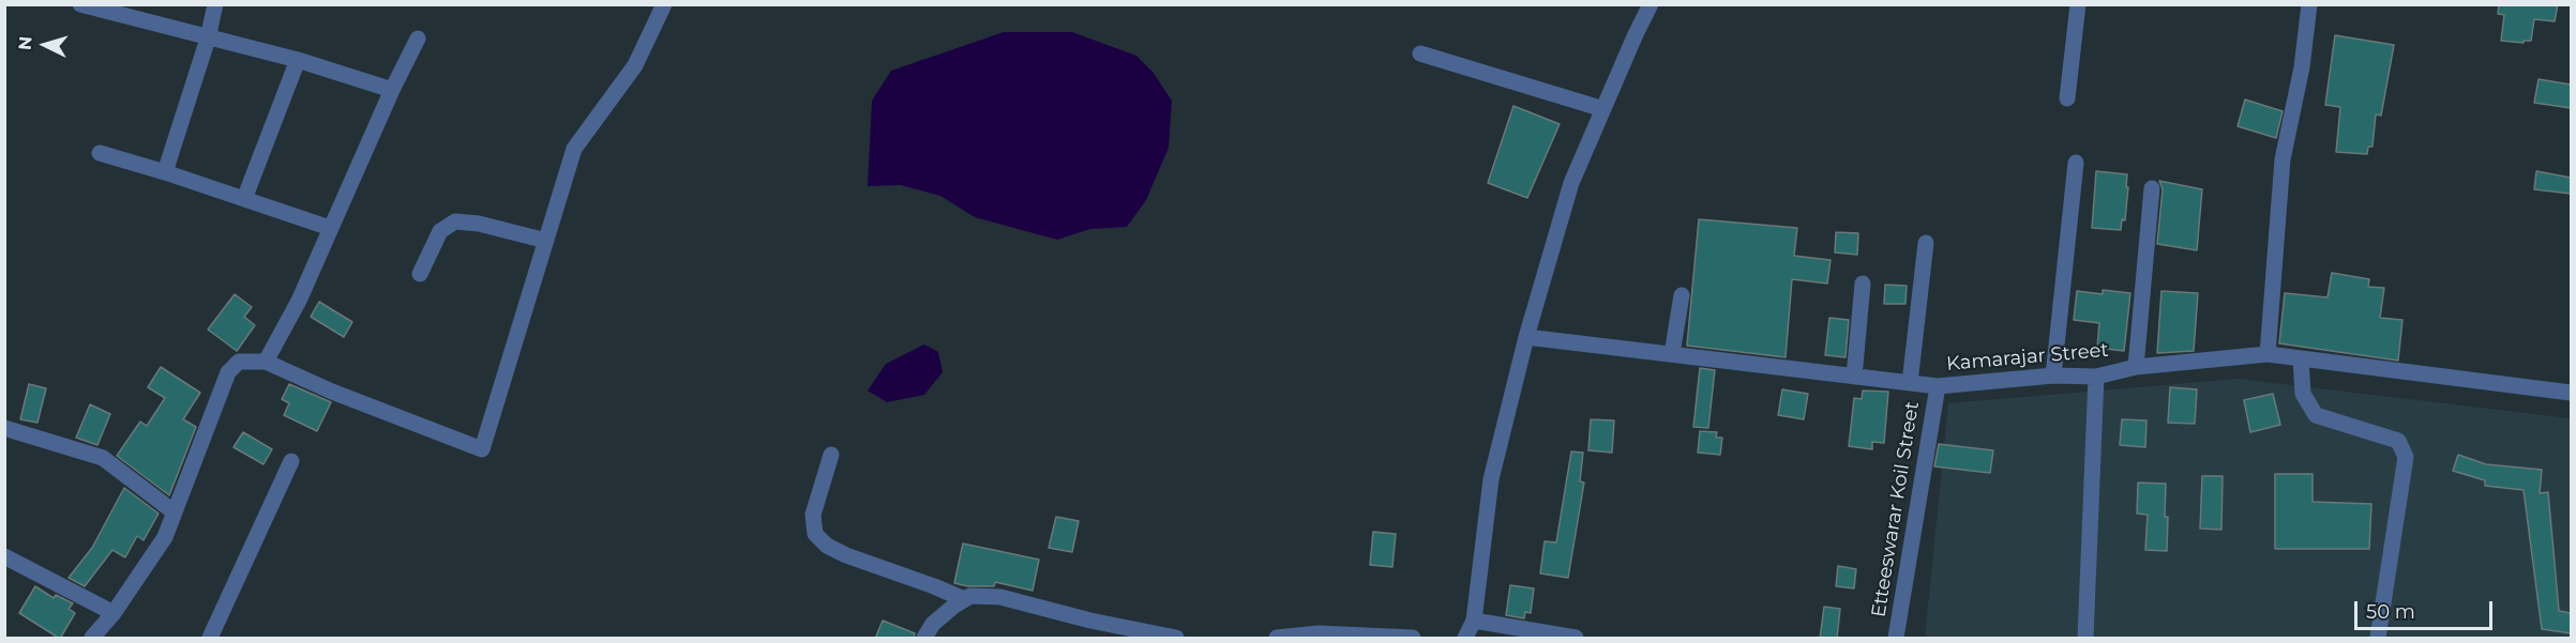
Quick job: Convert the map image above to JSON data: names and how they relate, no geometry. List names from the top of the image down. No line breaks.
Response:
{"streets":{"street":["Kamarajar Street","Etteeswarar Koil Street"]},"crossings":[["Kamarajar Street","Etteeswarar Koil Street"]],"scale_bar":"50 m","north":"left"}
